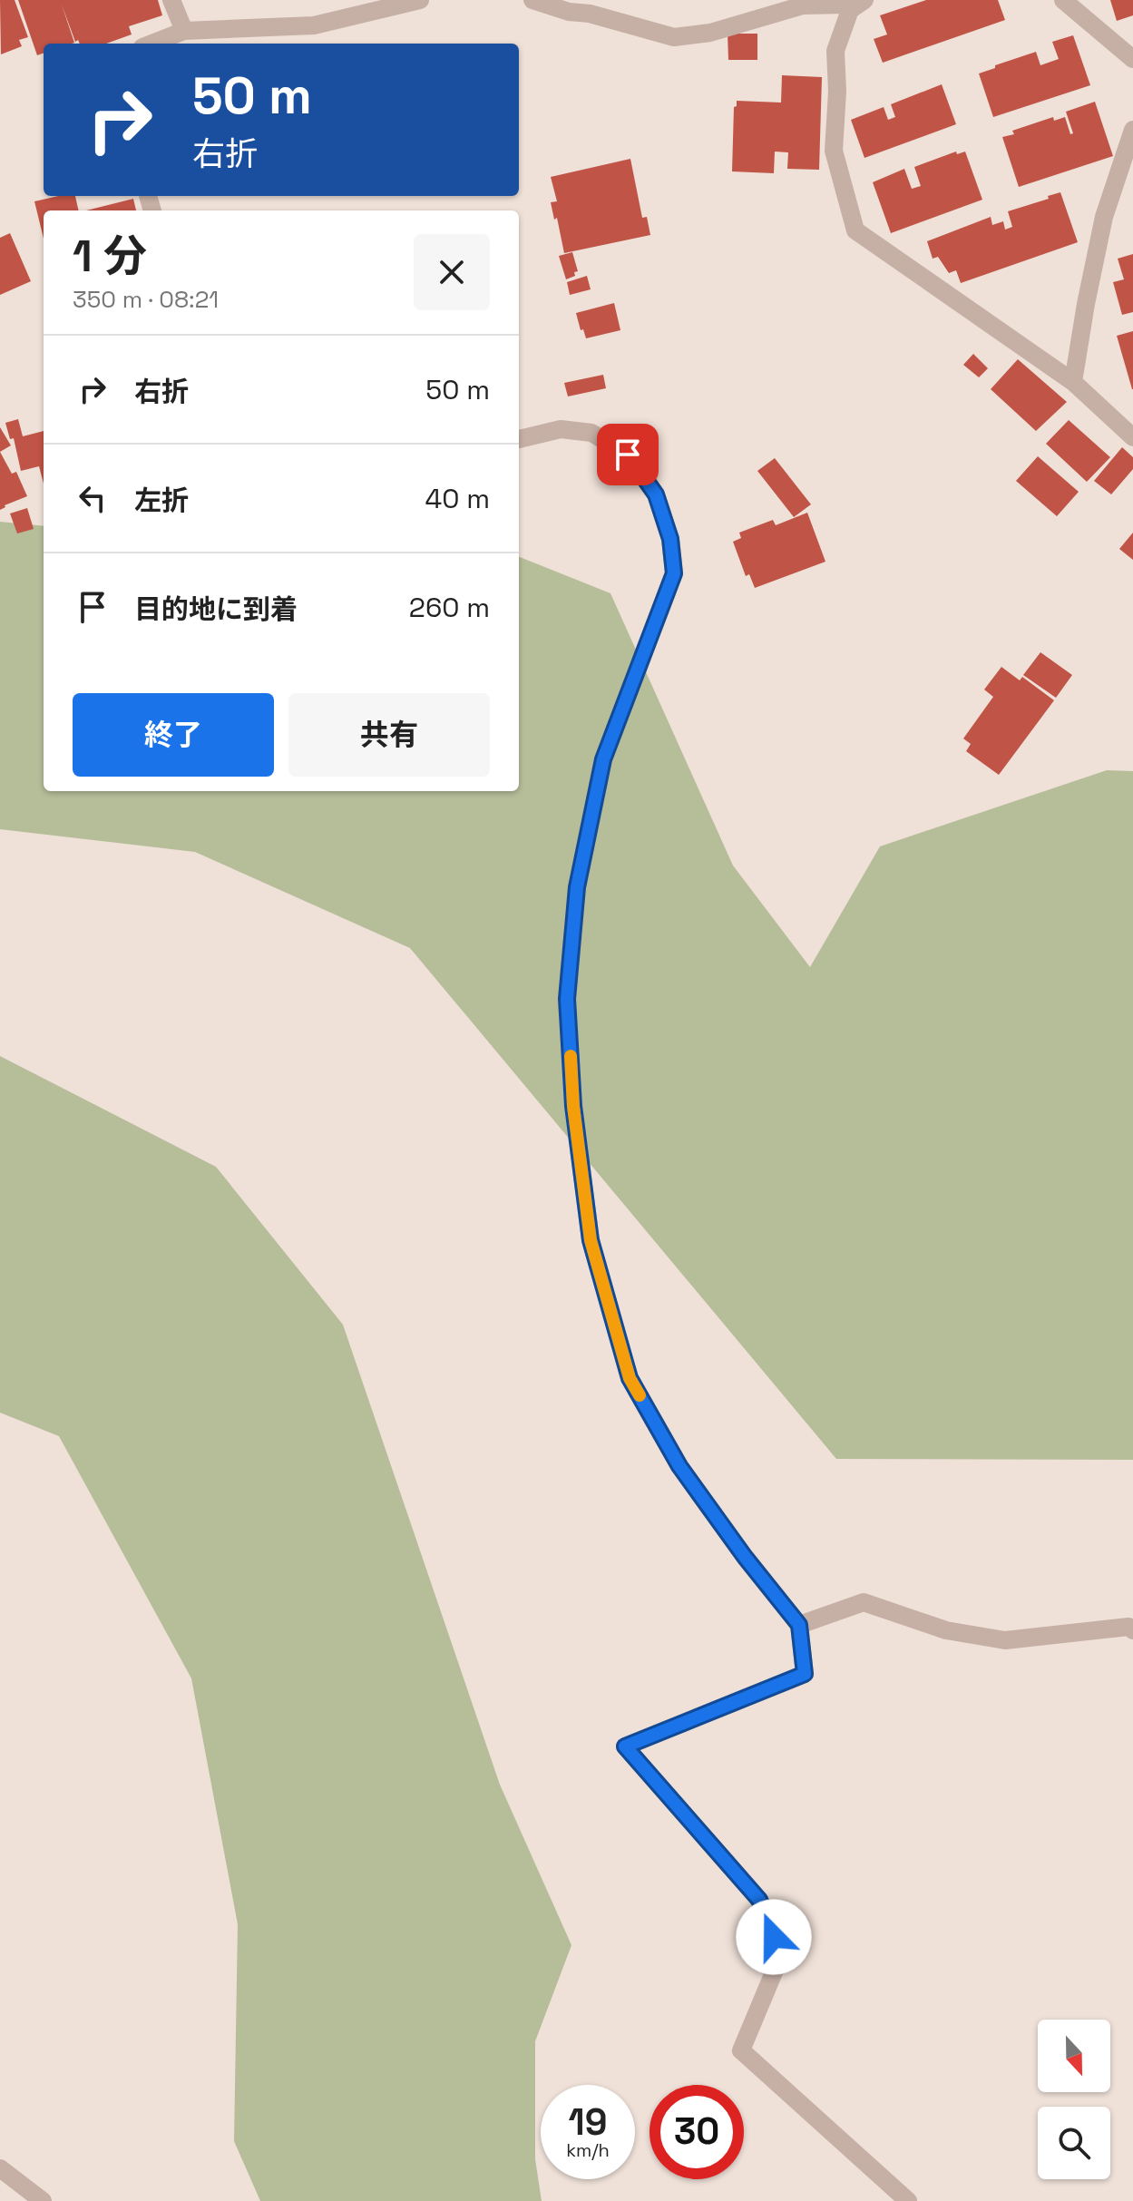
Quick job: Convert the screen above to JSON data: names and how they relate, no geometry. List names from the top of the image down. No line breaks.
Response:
{"north":"bottom","page":{"turn":["50 m","右折"],"heading":["1 分","350 m · 08:21"],"list":[{"name":"右折","value":"50 m"},{"name":"左折","value":"40 m"},{"name":"目的地に到着","value":"260 m"}],"buttons":["終了","共有"],"speed":"19 km/h","limit":"30"}}
